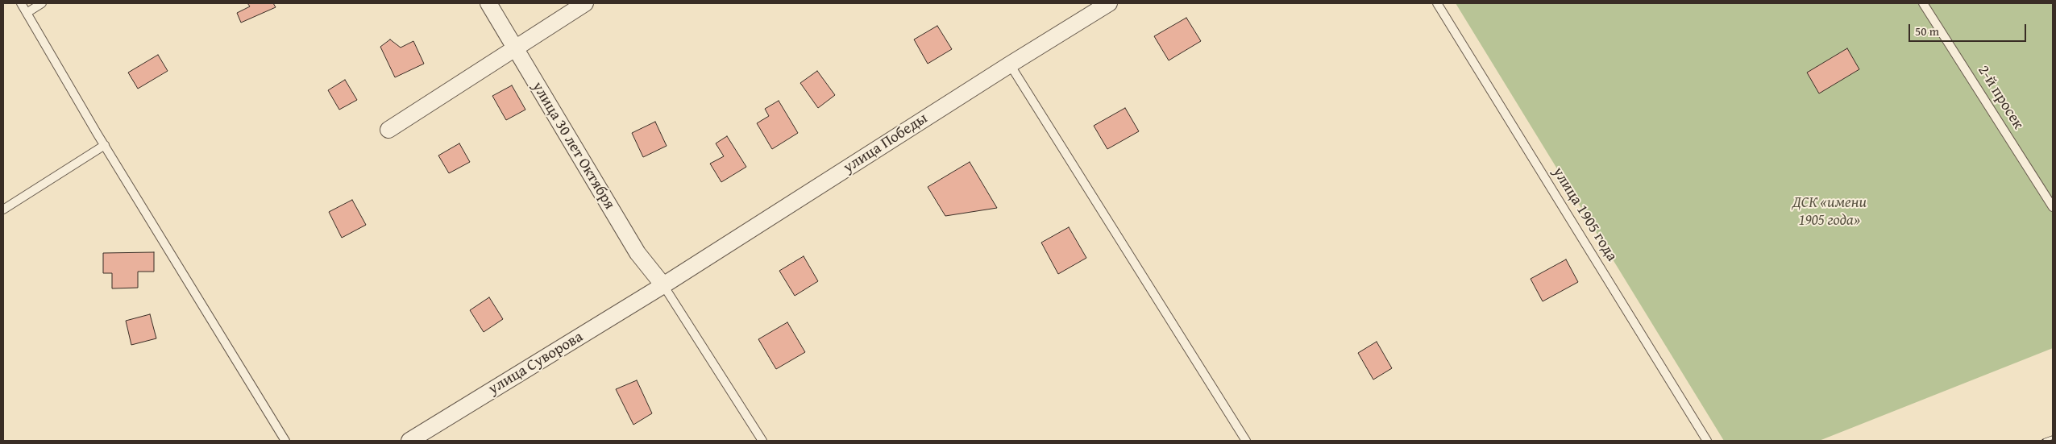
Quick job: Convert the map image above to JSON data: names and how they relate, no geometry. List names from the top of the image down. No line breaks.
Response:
{"streets":{"street":["улица Победы","улица 30 лет Октября","улица Суворова"],"lane":["2-й просек","улица 1905 года"]},"crossings":[["улица Победы","улица 30 лет Октября"],["улица Победы","улица Суворова"],["улица 30 лет Октября","улица Суворова"]],"parks":["ДСК «имени 1905 года»"],"scale_bar":"50 m"}
